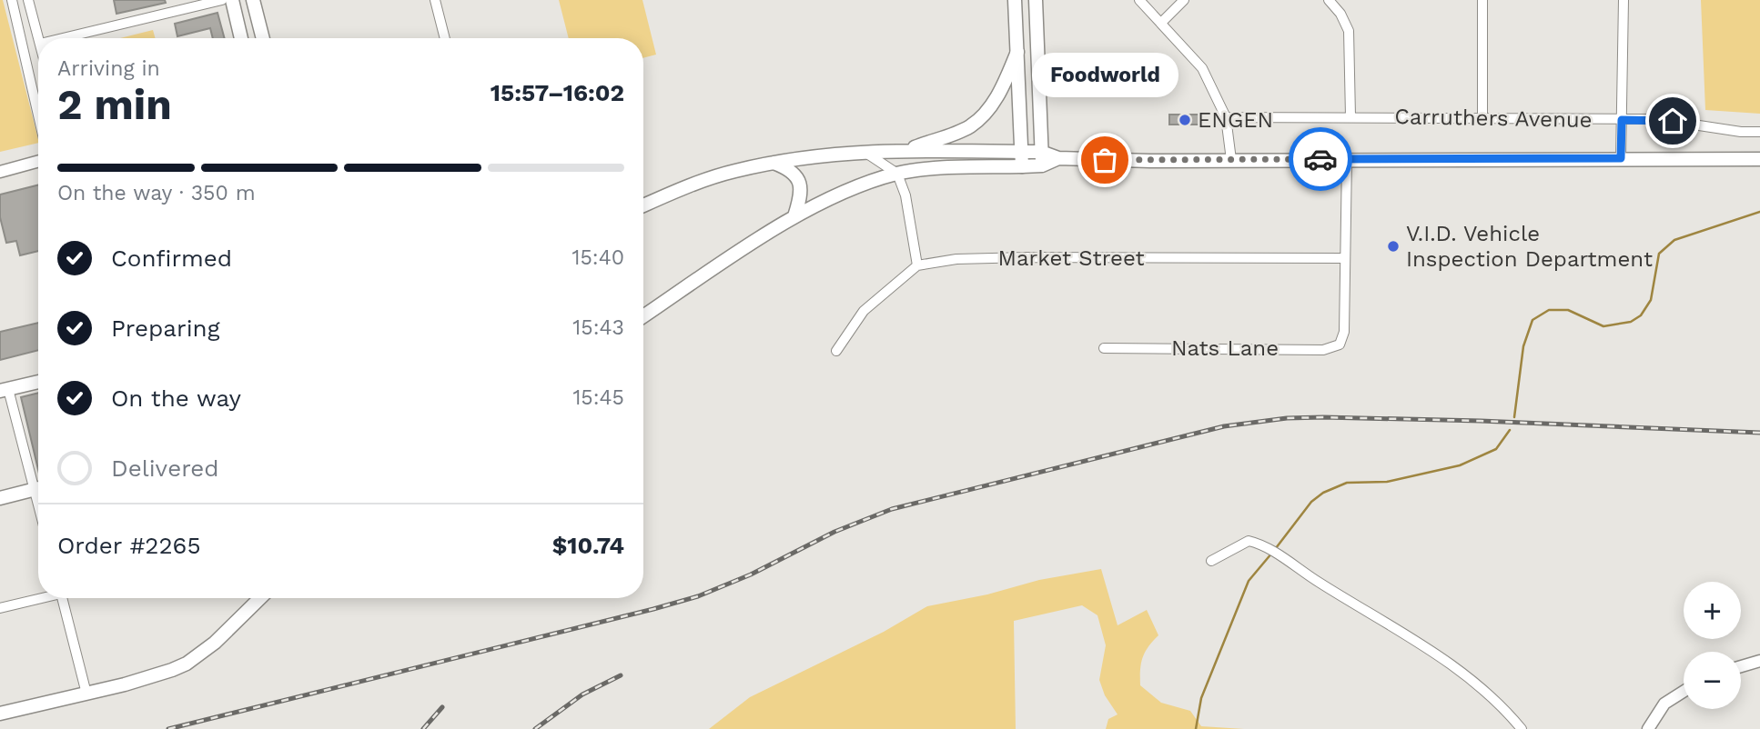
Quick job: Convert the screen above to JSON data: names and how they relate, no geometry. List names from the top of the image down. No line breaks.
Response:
{"streets":{"street":["Carruthers Avenue","Market Street","Nats Lane"]},"crossings":[["Market Street","Nats Lane"]],"places":["ENGEN","Foodworld","V.I.D. Vehicle Inspection Department"],"page":{"heading":["2 min","Arriving in","15:57–16:02"],"panel":["Order #2265","$10.74"],"bubble":"Foodworld","bar":"On the way · 350 m","list":[["Confirmed","15:40"],["Preparing","15:43"],["On the way","15:45"],"Delivered"],"map_buttons":["+","−"]}}
